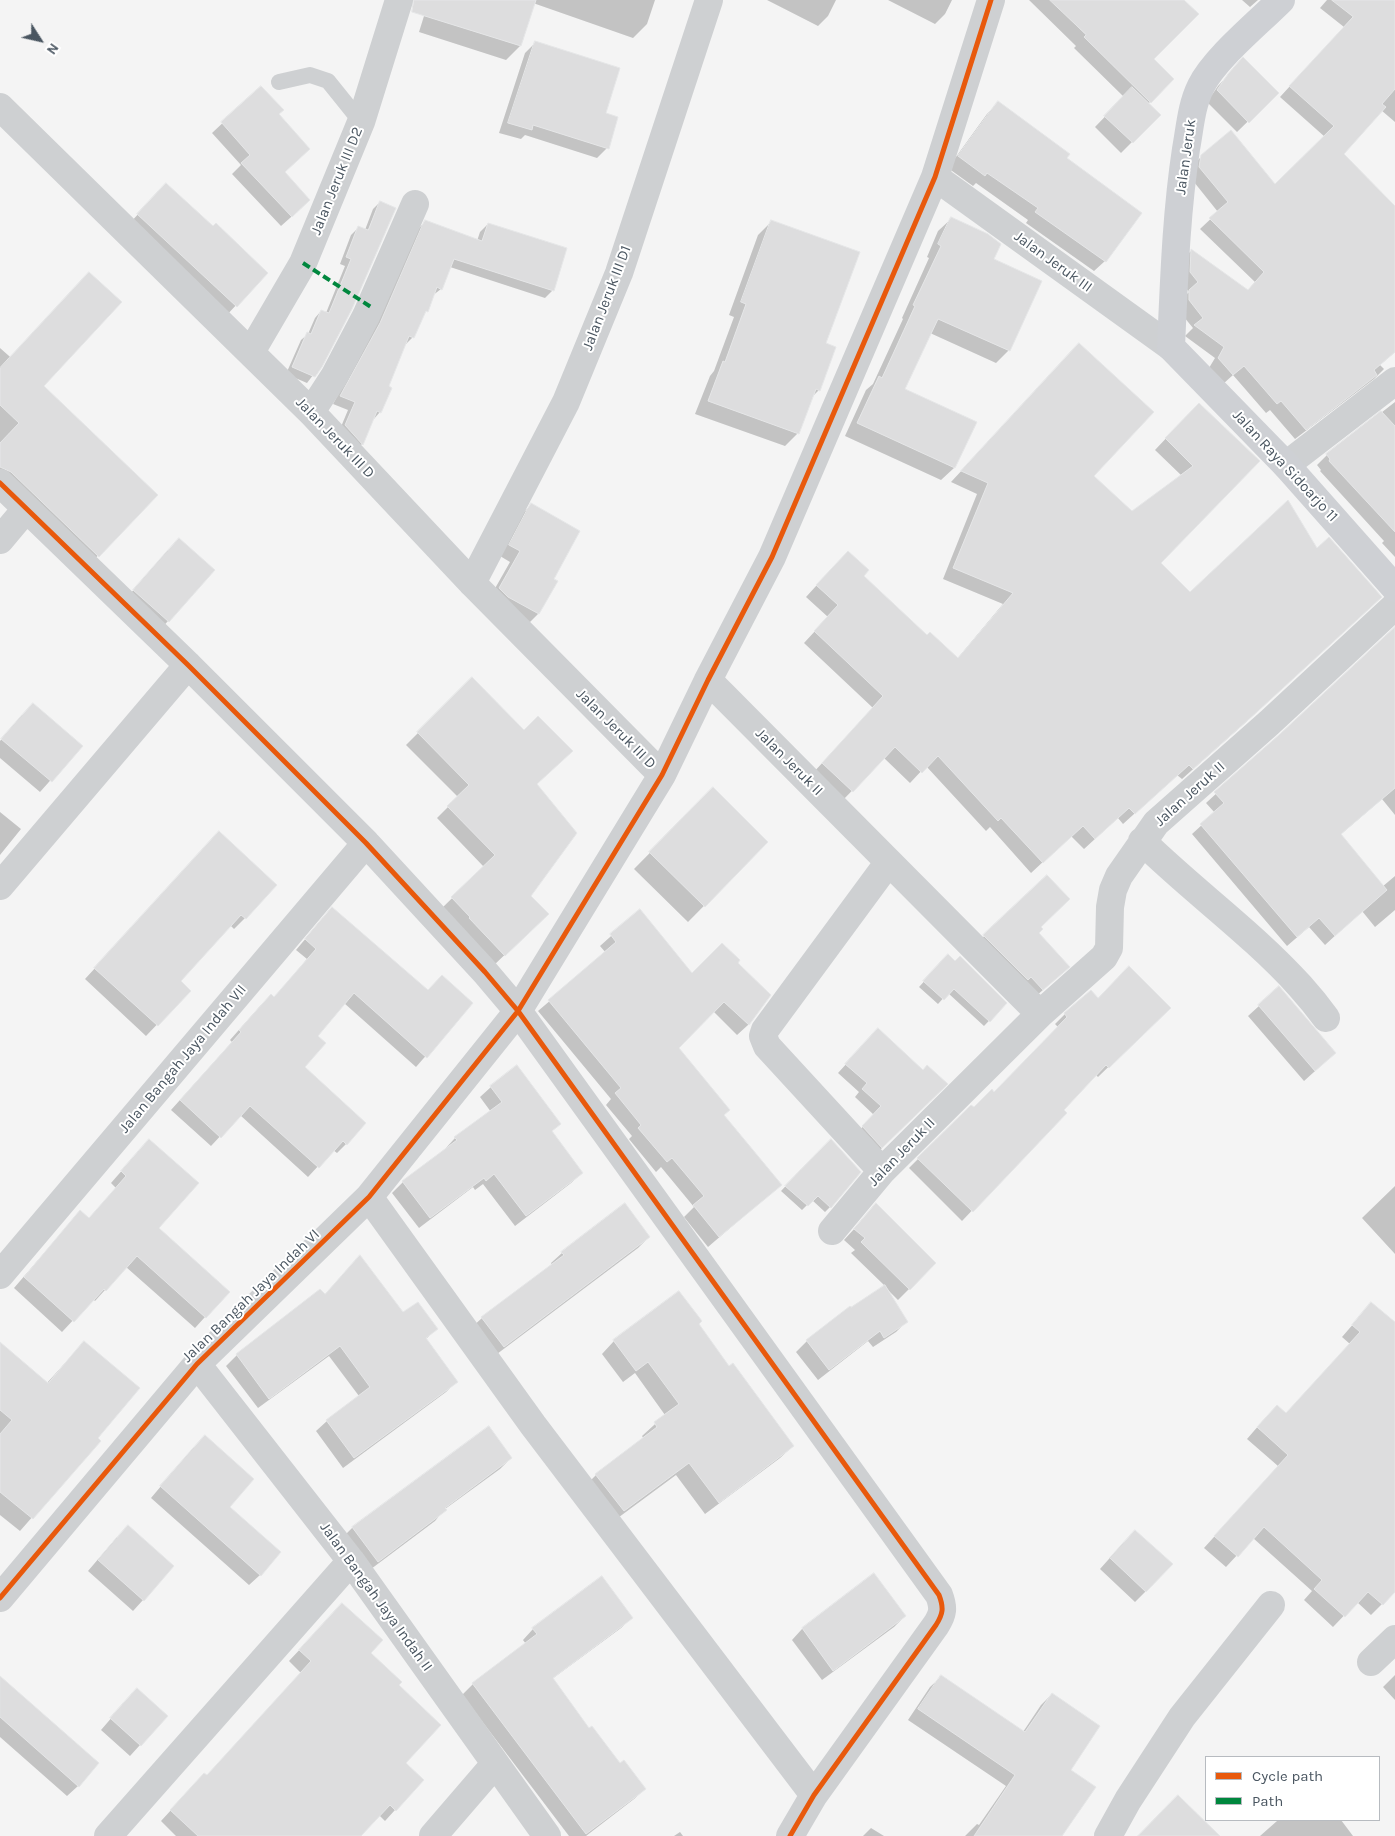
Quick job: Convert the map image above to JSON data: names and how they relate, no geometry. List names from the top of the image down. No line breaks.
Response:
{"streets":{"street":["Jalan Jeruk","Jalan Jeruk III D2","Jalan Jeruk III","Jalan Jeruk III D1","Jalan Jeruk III D","Jalan Raya Sidoarjo 11","Jalan Jeruk II","Jalan Bangah Jaya Indah VII","Jalan Bangah Jaya Indah VI","Jalan Bangah Jaya Indah II"]},"crossings":[["Jalan Jeruk","Jalan Jeruk III"],["Jalan Jeruk","Jalan Raya Sidoarjo 11"],["Jalan Jeruk III D2","Jalan Jeruk III D"],["Jalan Jeruk III","Jalan Raya Sidoarjo 11"],["Jalan Jeruk III","Jalan Bangah Jaya Indah VI"],["Jalan Jeruk III D1","Jalan Jeruk III D"],["Jalan Jeruk III D","Jalan Bangah Jaya Indah VI"],["Jalan Jeruk II","Jalan Bangah Jaya Indah VI"],["Jalan Bangah Jaya Indah VI","Jalan Bangah Jaya Indah II"]],"legend":["Cycle path","Path"],"north":"bottom right"}
